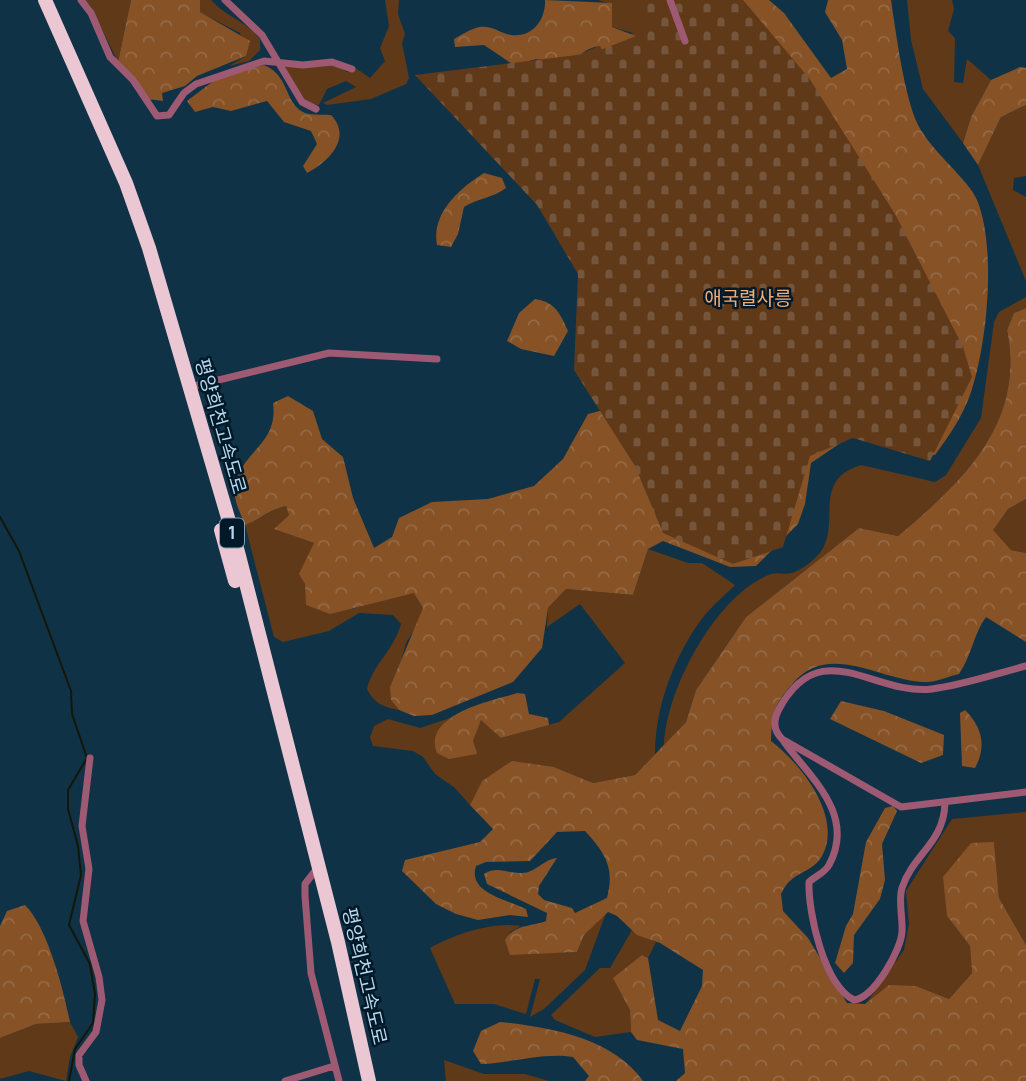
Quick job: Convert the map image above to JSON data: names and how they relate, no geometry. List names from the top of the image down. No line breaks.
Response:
{"streets":{"highway":["평양희천고속도로","1"]},"parks":["애국렬사릉"]}
